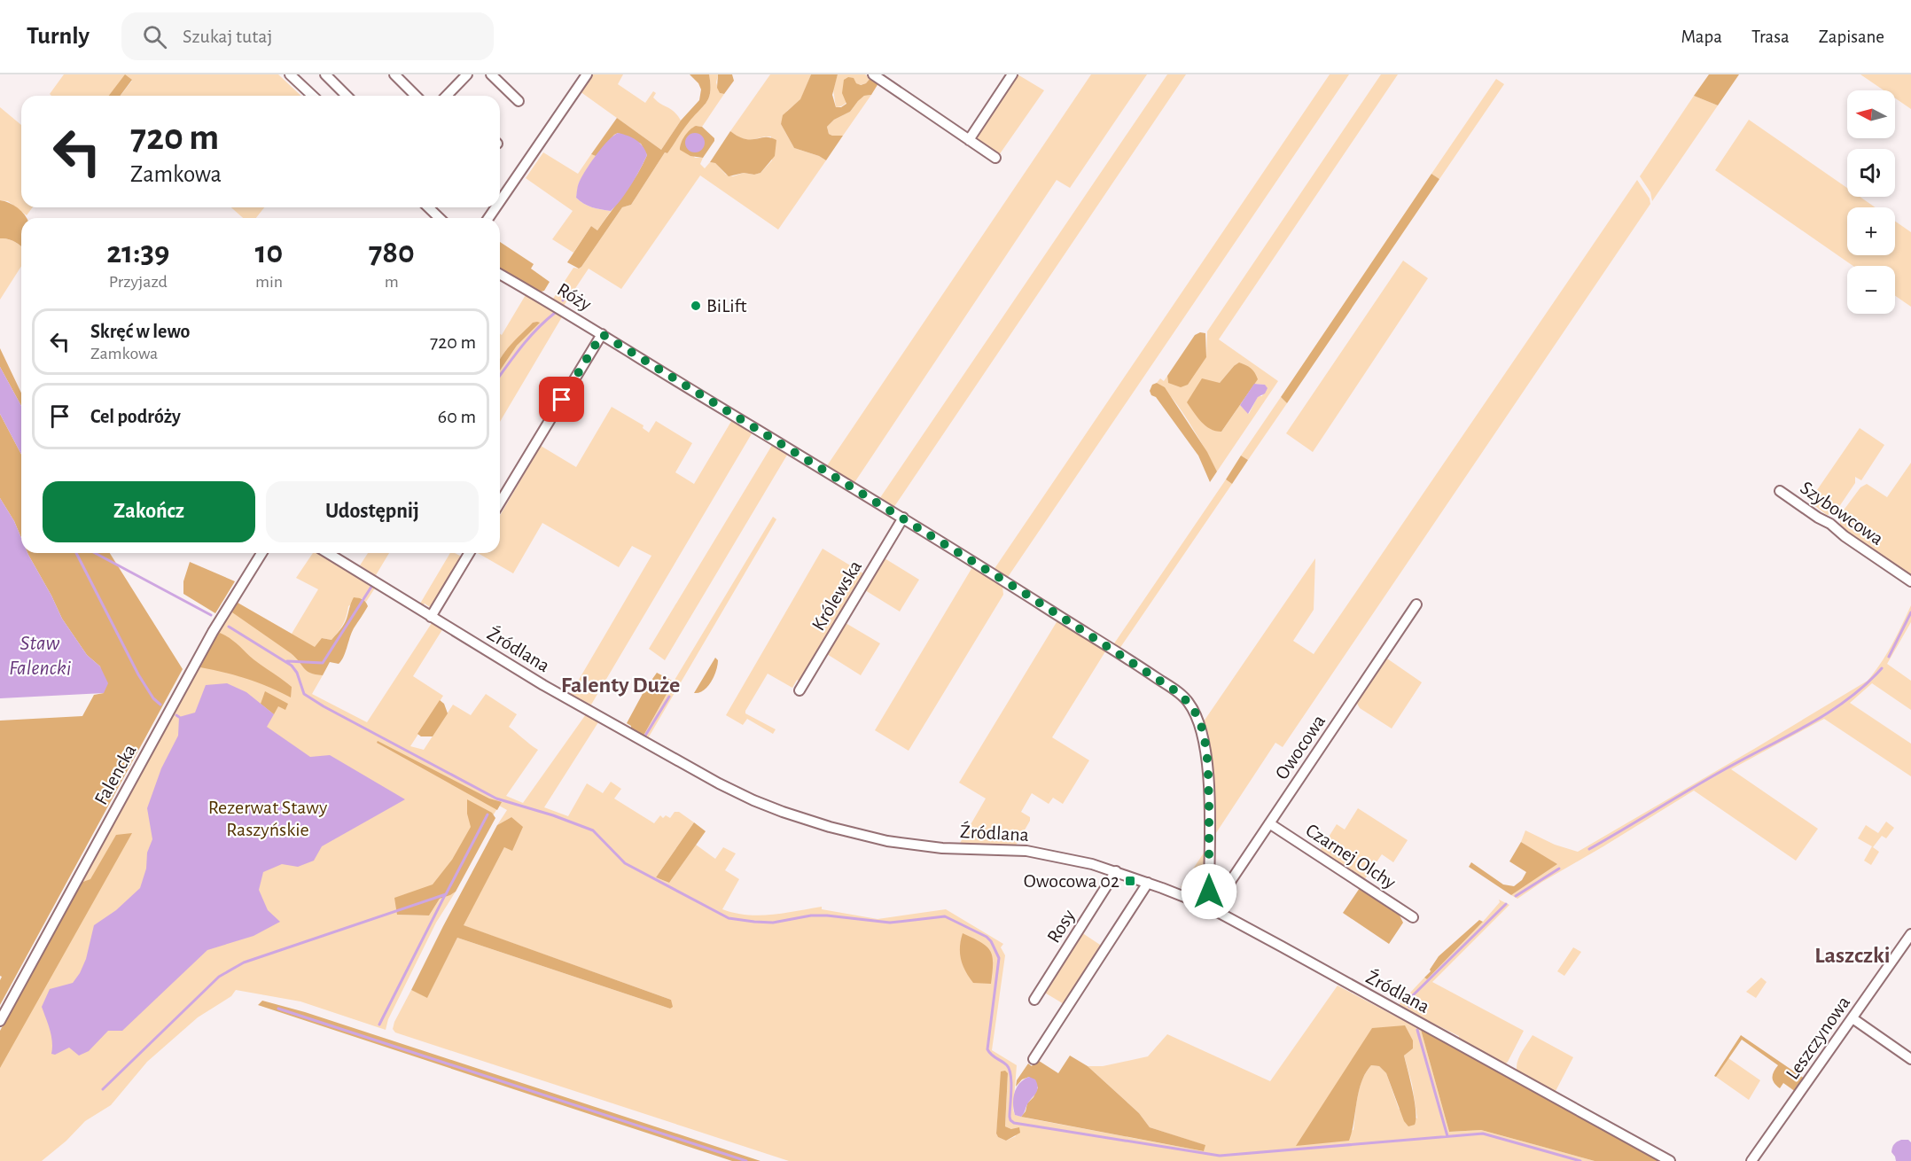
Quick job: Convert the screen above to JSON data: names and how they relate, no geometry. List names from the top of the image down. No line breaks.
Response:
{"streets":{"street":["Róży","Szybowcowa","Królewska","Źródlana","Owocowa","Falencka","Czarnej Olchy","Rosy","Leszczynowa"]},"crossings":[["Róży","Królewska"],["Róży","Źródlana"],["Róży","Owocowa"],["Źródlana","Owocowa"],["Źródlana","Rosy"],["Owocowa","Czarnej Olchy"]],"districts":["Falenty Duże","Laszczki"],"water":["Staw Falencki"],"parks":["Rezerwat Stawy Raszyńskie"],"places":{"other":["BiLift"],"transit":["Owocowa 02"]},"north":"left","page":{"header":"Turnly","search":"Szukaj tutaj","nav":["Mapa","Trasa","Zapisane"],"map_buttons":["+","−"],"turn":["720 m","Zamkowa"],"eta":["21:39","Przyjazd","10","min","780","m"],"list":[{"name":"Skręć w lewo","note":"Zamkowa","value":"720 m"},{"name":"Cel podróży","value":"60 m"}],"buttons":["Zakończ","Udostępnij"]}}
